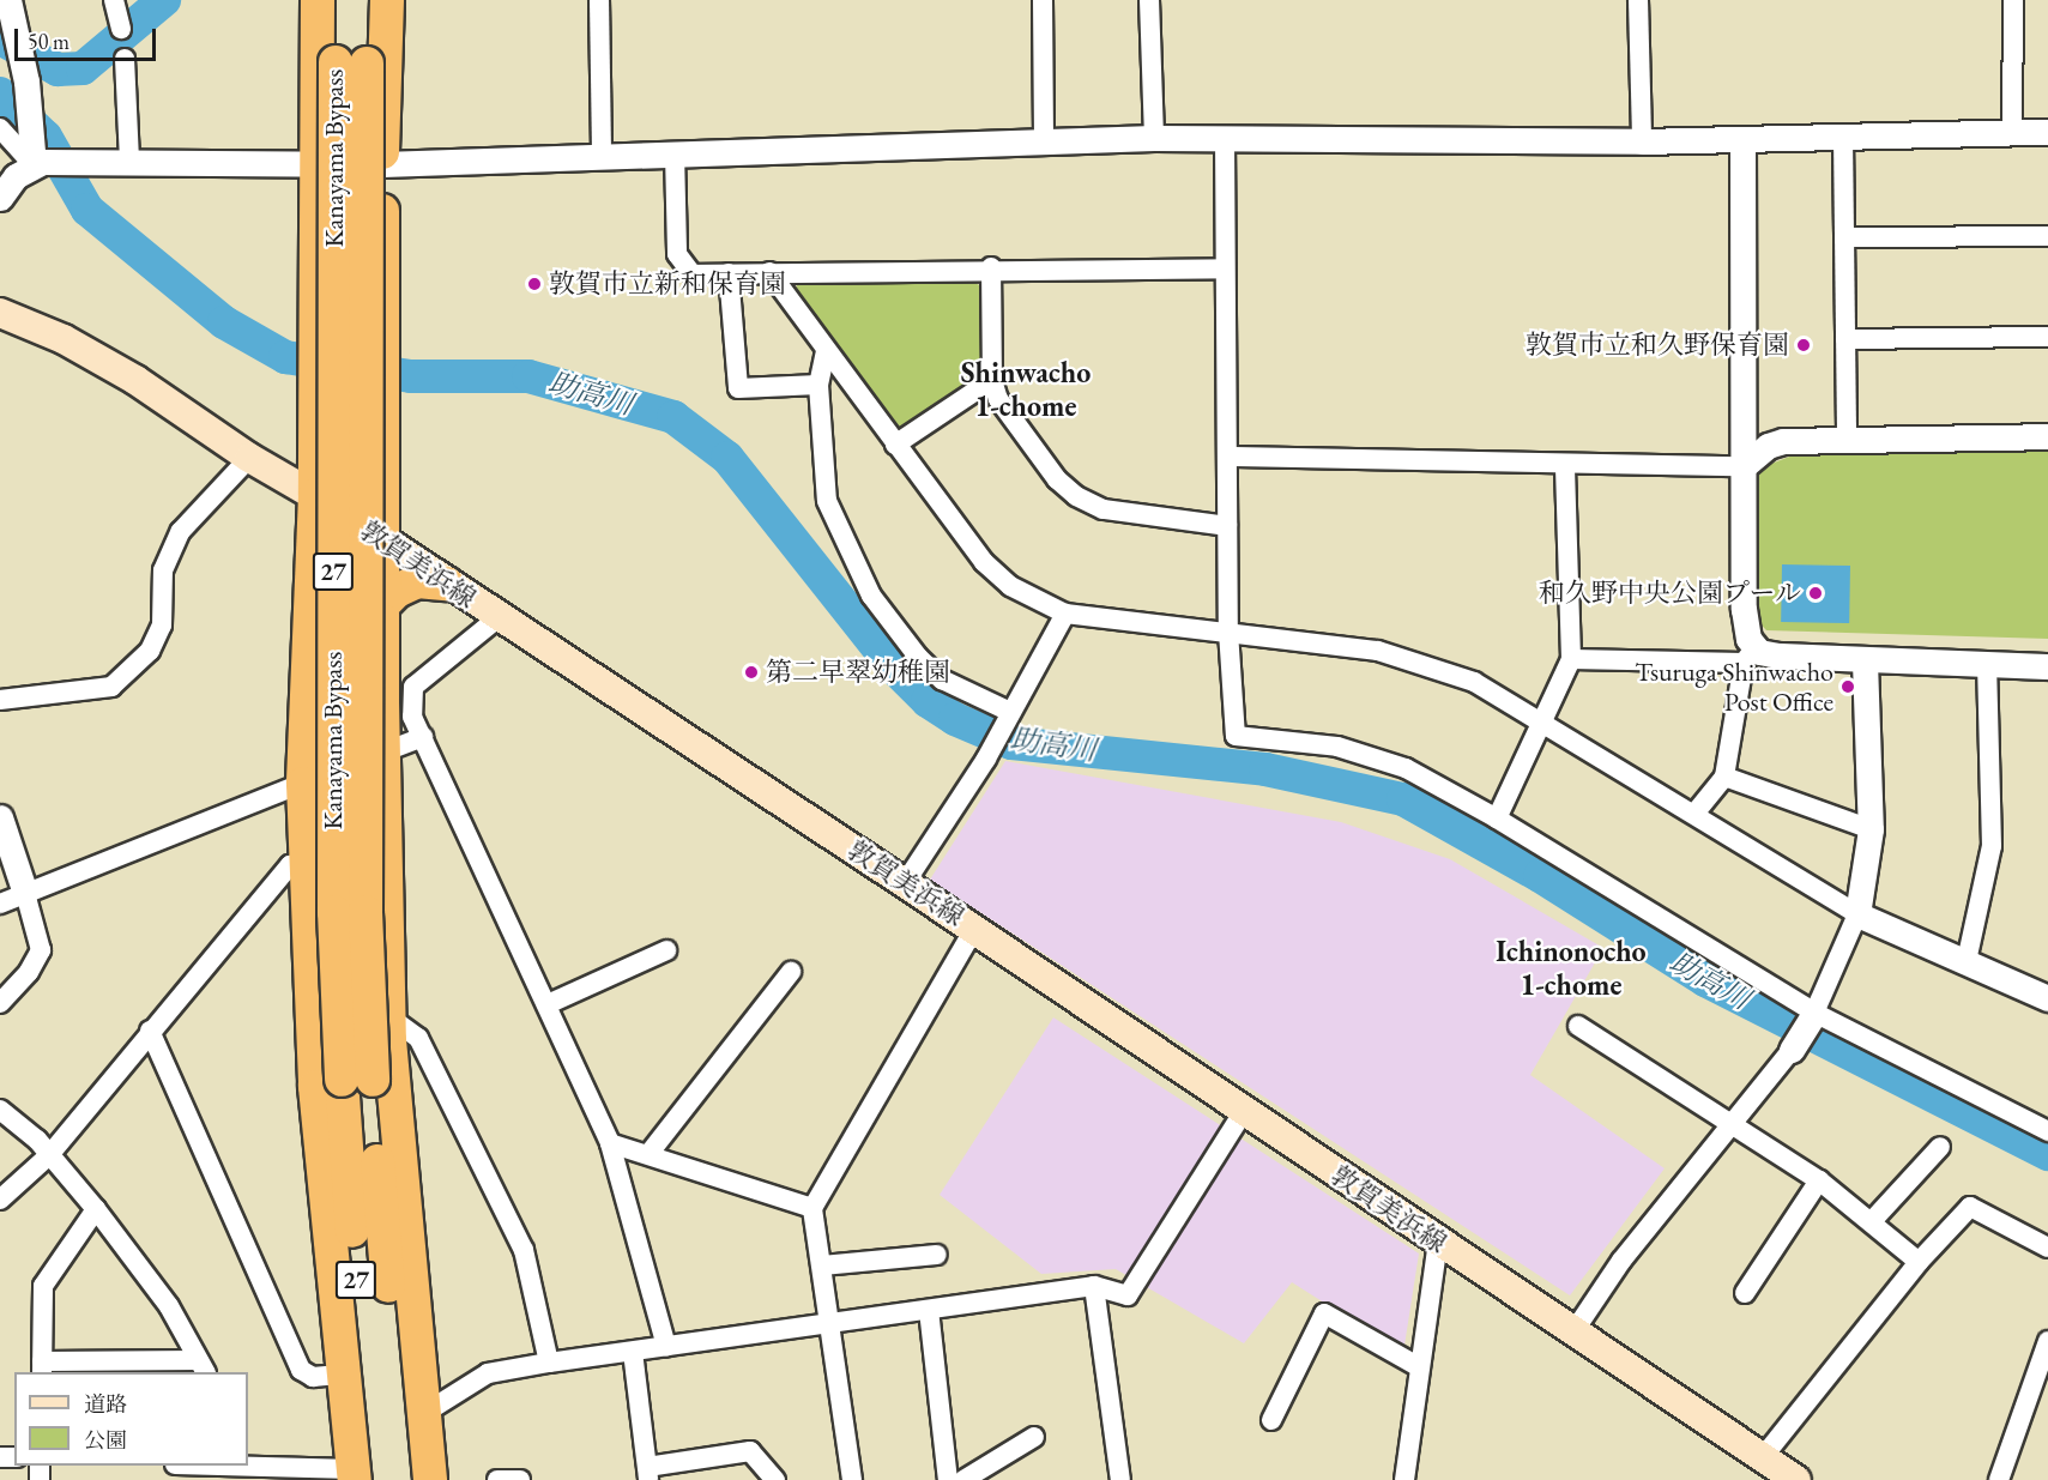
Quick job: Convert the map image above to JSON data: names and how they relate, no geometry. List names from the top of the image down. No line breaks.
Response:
{"streets":{"highway":["Kanayama Bypass","27"],"main road":["敦賀美浜線"]},"districts":["Shinwacho 1-chome","Ichinonocho 1-chome"],"water":["助高川"],"places":["敦賀市立新和保育園","敦賀市立和久野保育園","和久野中央公園プール","第二早翠幼稚園","Tsuruga Shinwacho Post Office"],"legend":["道路","公園"],"scale_bar":"50 m"}
